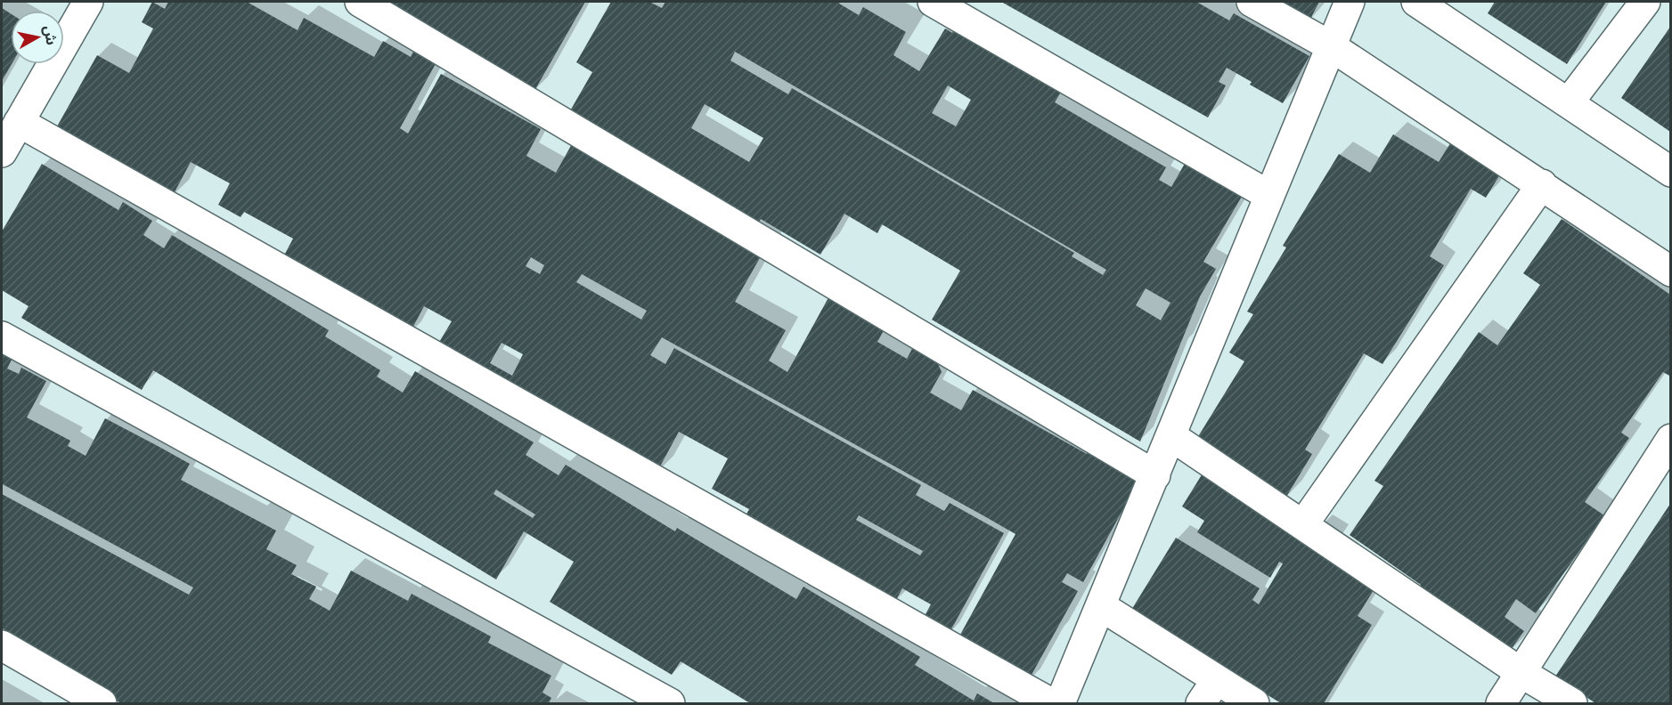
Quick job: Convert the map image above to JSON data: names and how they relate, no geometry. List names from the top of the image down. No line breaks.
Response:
{"north":"right"}
